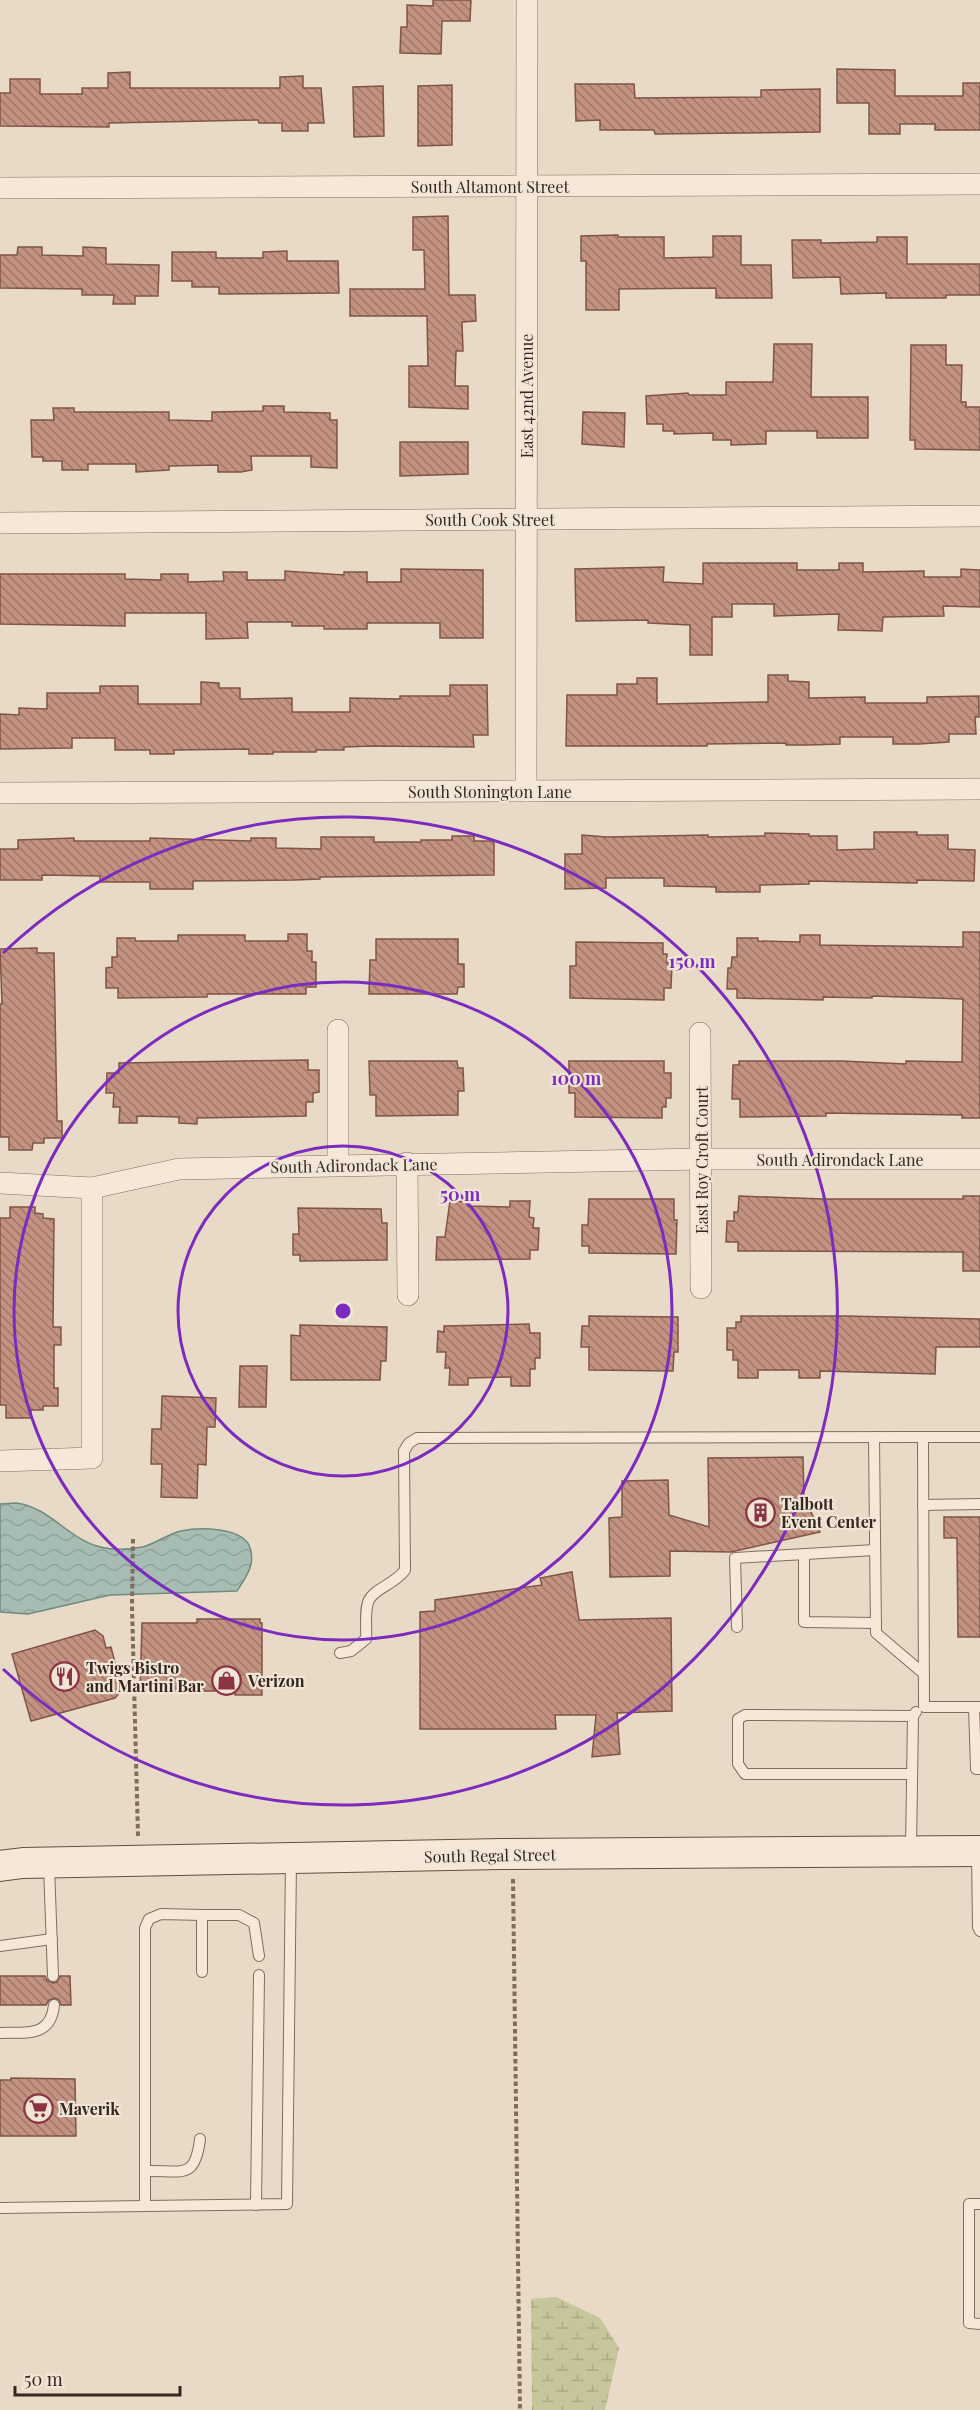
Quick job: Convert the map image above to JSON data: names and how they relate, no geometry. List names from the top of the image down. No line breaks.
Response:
{"streets":{"main road":["South Regal Street"],"street":["South Altamont Street","East 42nd Avenue","South Cook Street","South Stonington Lane","South Adirondack Lane","East Roy Croft Court"]},"crossings":[["South Altamont Street","East 42nd Avenue"],["East 42nd Avenue","South Cook Street"],["East 42nd Avenue","South Stonington Lane"],["South Adirondack Lane","East Roy Croft Court"]],"places":{"building":["Talbott Event Center"],"restaurant":["Twigs Bistro and Martini Bar"],"shop":["Verizon"],"supermarket":["Maverik"]},"scale_bar":"50 m","rings":["150 m","100 m","50 m"]}
